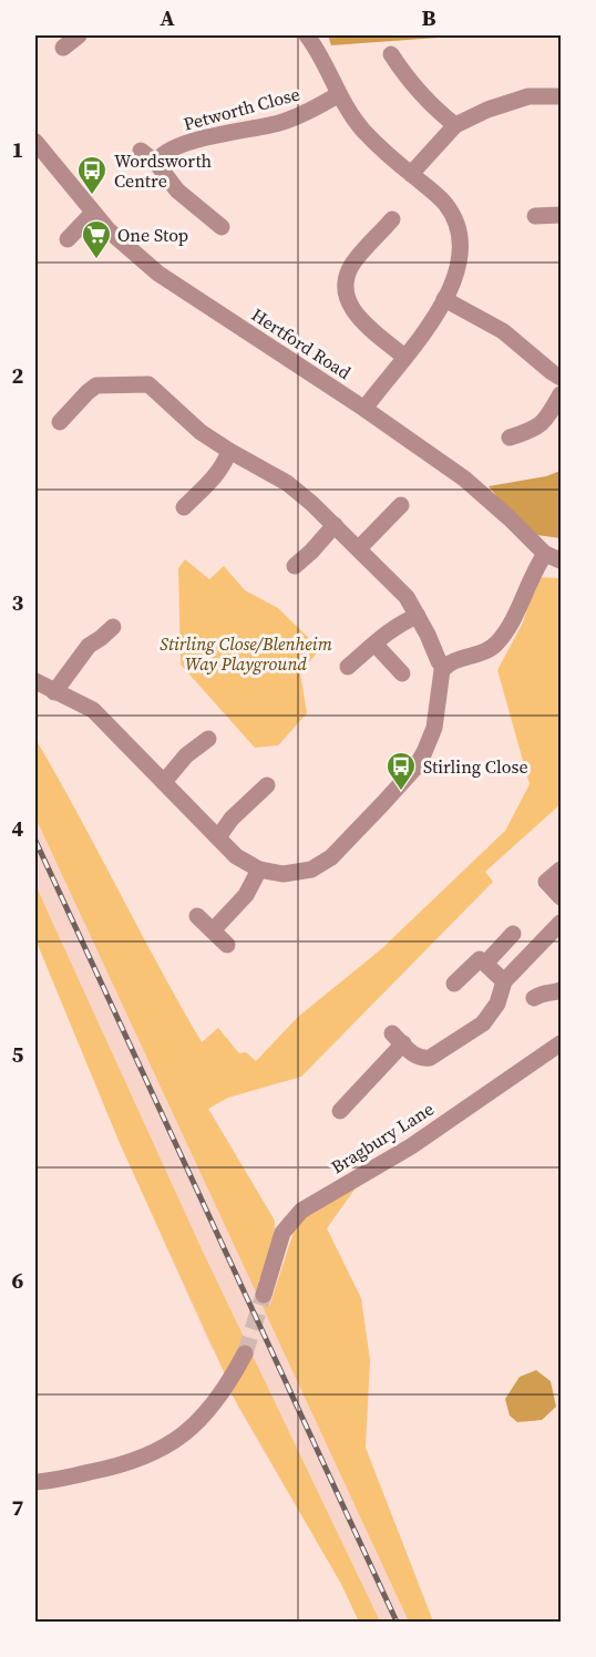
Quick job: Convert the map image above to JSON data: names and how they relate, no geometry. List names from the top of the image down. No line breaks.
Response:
{"streets":{"street":["Petworth Close","Hertford Road","Bragbury Lane"]},"parks":["Stirling Close/Blenheim Way Playground"],"places":{"bus stop":["Wordsworth Centre","Stirling Close"],"supermarket":["One Stop"]},"grid":{"columns":["A","B"],"rows":["1","2","3","4","5","6","7"]}}
